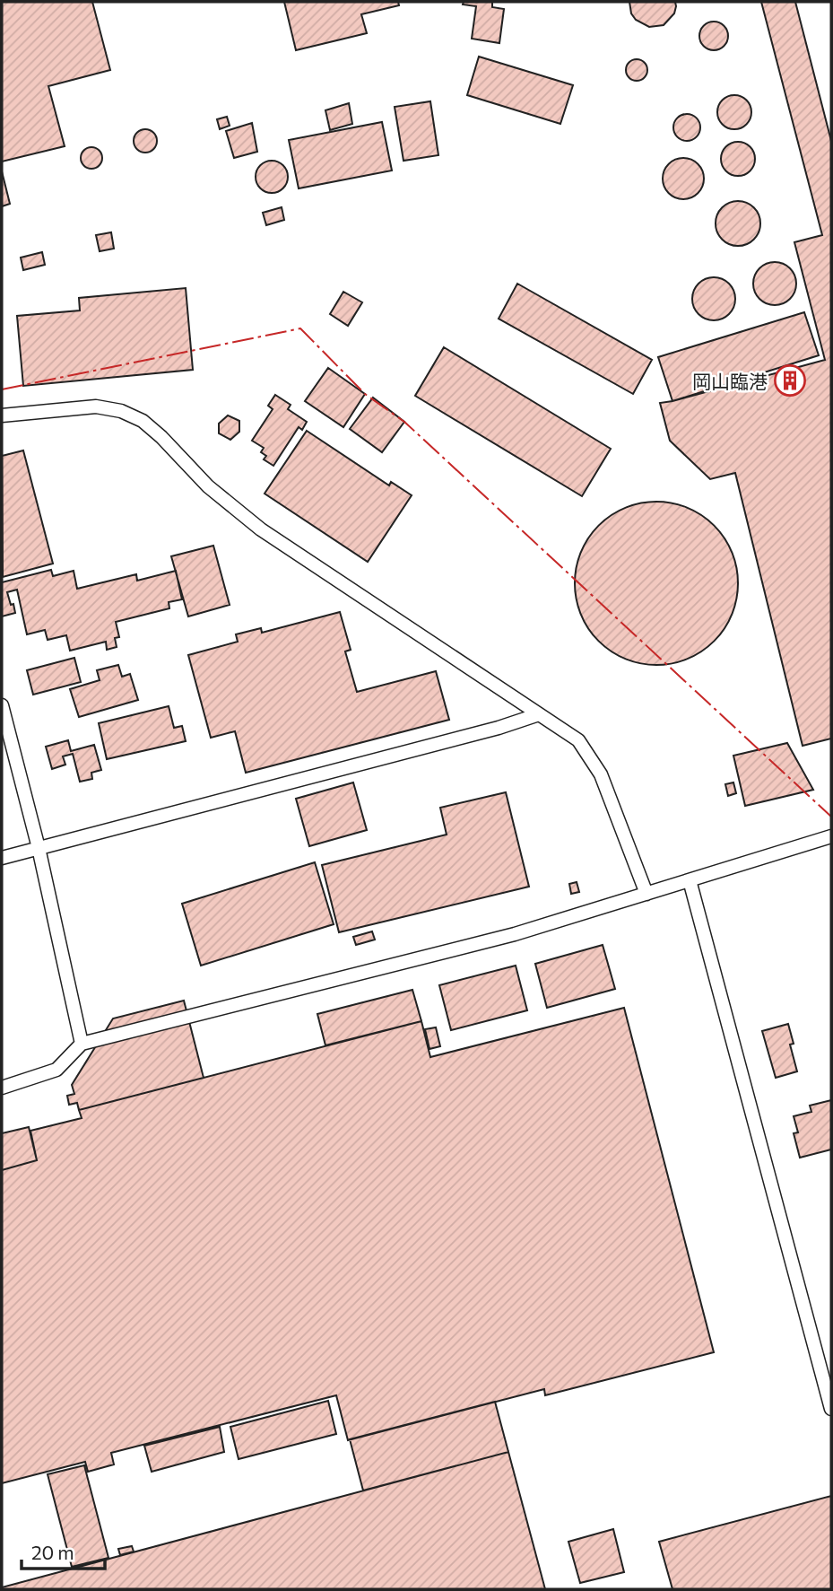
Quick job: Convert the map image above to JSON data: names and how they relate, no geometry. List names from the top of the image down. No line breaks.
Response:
{"places":{"building":["岡山臨港"]},"scale_bar":"20 m"}
